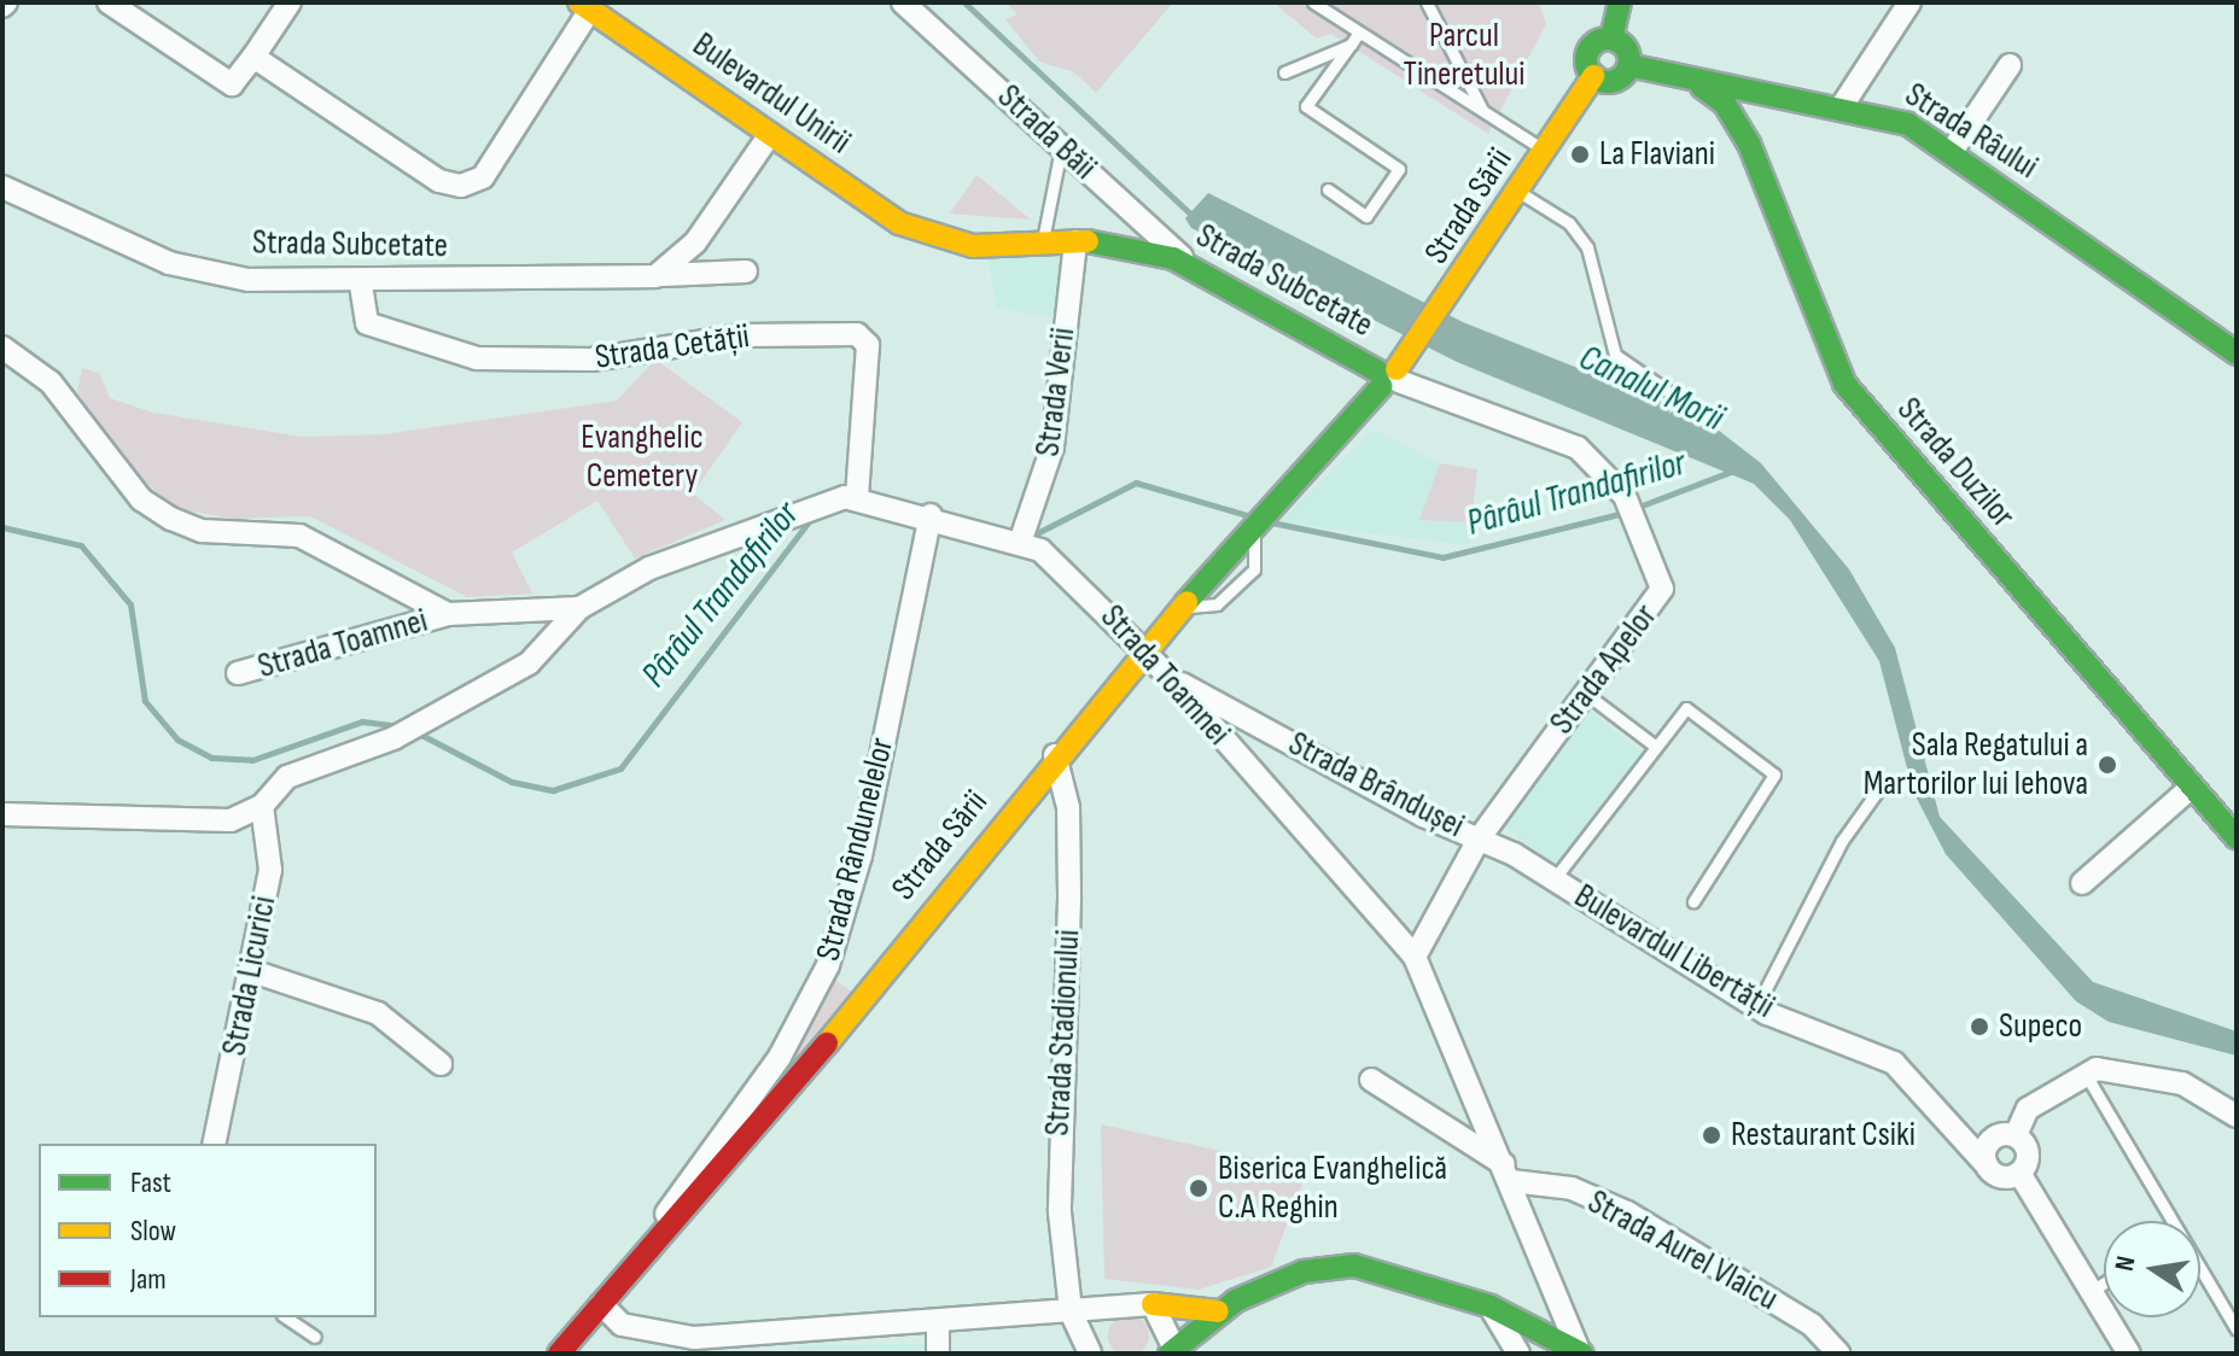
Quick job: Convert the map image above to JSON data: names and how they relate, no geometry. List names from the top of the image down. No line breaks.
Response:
{"streets":{"main road":["Bulevardul Unirii","Strada Râului","Strada Sării","Strada Subcetate","Strada Duzilor"],"street":["Strada Băii","Strada Cetății","Strada Verii","Strada Toamnei","Strada Apelor","Strada Brândușei","Strada Rândunelelor","Bulevardul Libertății","Strada Licurici","Strada Stadionului","Strada Aurel Vlaicu"]},"crossings":[["Bulevardul Unirii","Strada Subcetate"],["Strada Râului","Strada Duzilor"],["Strada Băii","Strada Subcetate"],["Strada Sării","Strada Subcetate"],["Strada Sării","Strada Toamnei"],["Strada Sării","Strada Apelor"],["Strada Sării","Strada Rândunelelor"],["Strada Sării","Strada Stadionului"],["Strada Subcetate","Strada Cetății"],["Strada Subcetate","Strada Verii"],["Strada Subcetate","Strada Apelor"],["Strada Cetății","Strada Toamnei"],["Strada Verii","Strada Toamnei"],["Strada Toamnei","Strada Apelor"],["Strada Toamnei","Strada Brândușei"],["Strada Toamnei","Strada Rândunelelor"],["Strada Toamnei","Strada Aurel Vlaicu"],["Strada Apelor","Strada Brândușei"],["Strada Apelor","Bulevardul Libertății"],["Strada Brândușei","Bulevardul Libertății"]],"water":["Canalul Morii","Pârâul Trandafirilor"],"parks":["Parcul Tineretului","Evanghelic Cemetery"],"places":["La Flaviani","Sala Regatului a Martorilor lui Iehova","Supeco","Restaurant Csiki","Biserica Evanghelică C.A Reghin"],"legend":["Fast","Slow","Jam"],"north":"left"}
